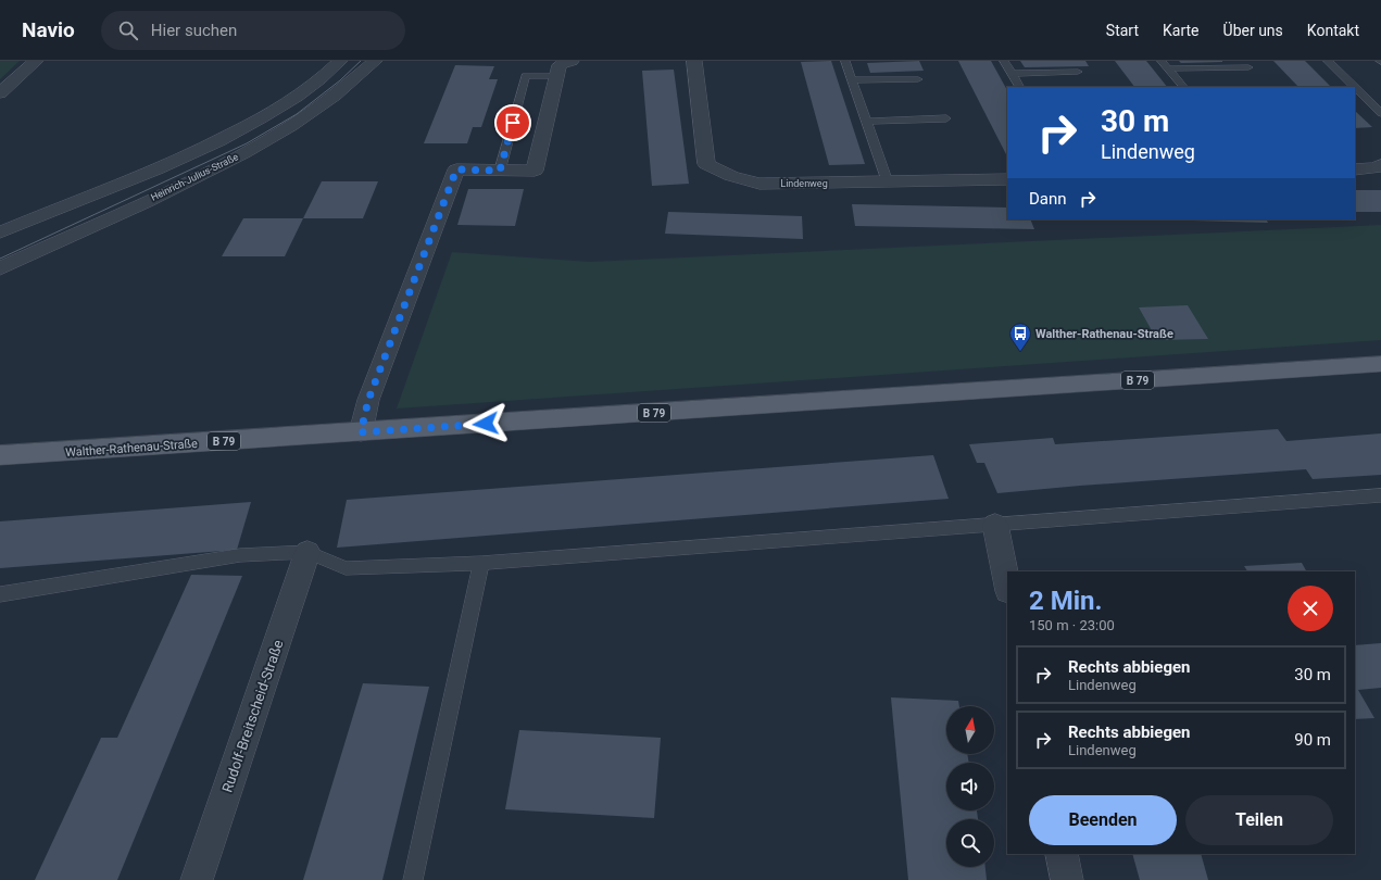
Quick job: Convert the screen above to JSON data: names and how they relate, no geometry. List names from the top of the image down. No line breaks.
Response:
{"streets":{"main road":["B 79","Walther-Rathenau-Straße"],"street":["Heinrich-Julius-Straße","Lindenweg","Rudolf-Breitscheid-Straße"]},"places":{"bus stop":["Walther-Rathenau-Straße"]},"north":"top","page":{"header":"Navio","search":"Hier suchen","nav":["Start","Karte","Über uns","Kontakt"],"turn":["30 m","Lindenweg"],"then":"Dann","heading":["2 Min.","150 m · 23:00"],"list":[{"name":"Rechts abbiegen","note":"Lindenweg","value":"30 m"},{"name":"Rechts abbiegen","note":"Lindenweg","value":"90 m"}],"buttons":["Beenden","Teilen"]}}
